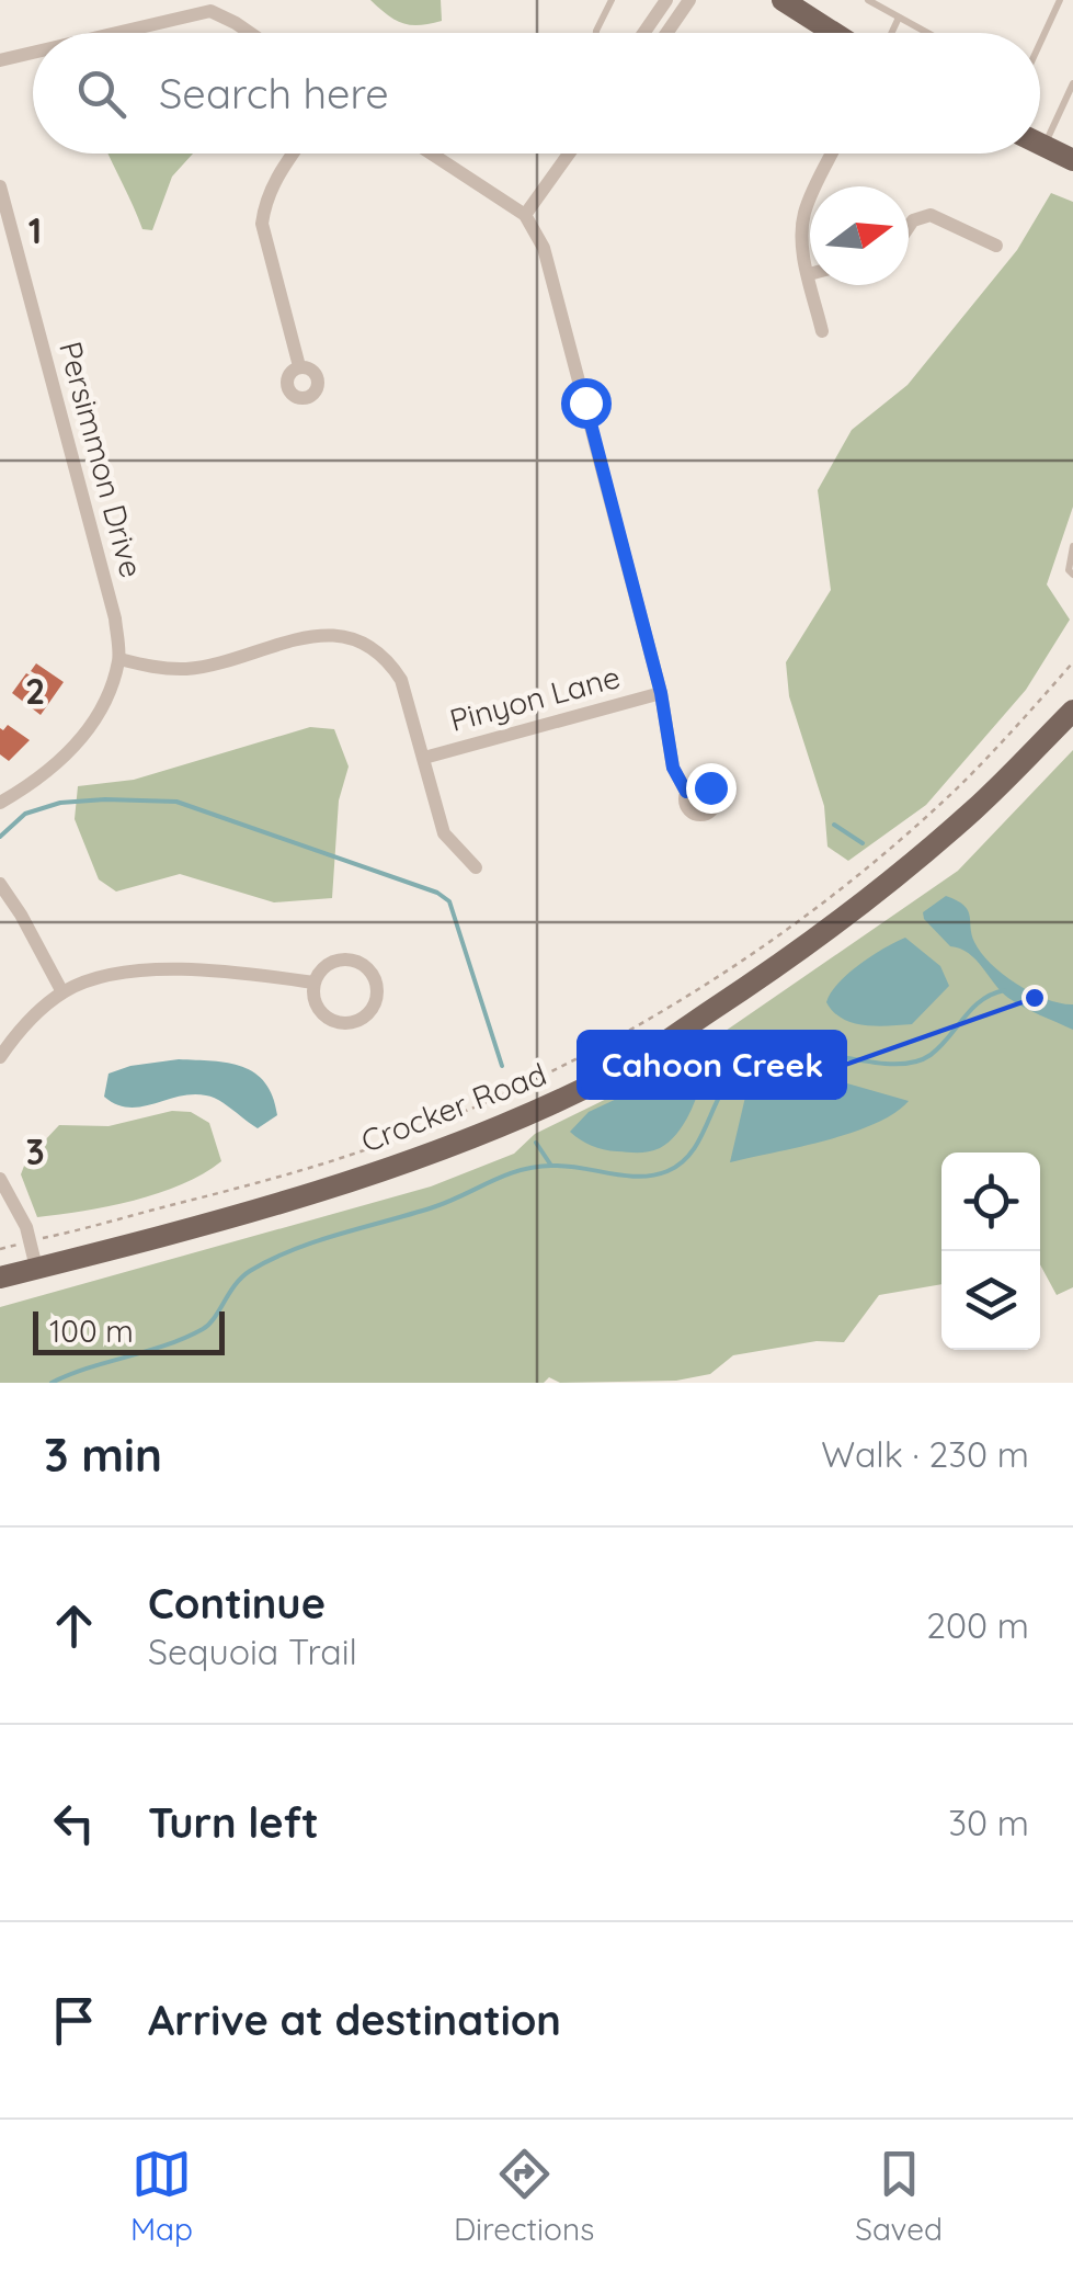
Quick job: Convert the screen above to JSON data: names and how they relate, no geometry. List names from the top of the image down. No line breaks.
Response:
{"streets":{"main road":["Crocker Road"],"street":["Persimmon Drive","Pinyon Lane"]},"places":["Cahoon Creek"],"scale_bar":"100 m","north":"right","page":{"search":"Search here","scale":"100 m","heading":["3 min","Walk · 230 m"],"list":[["Continue","Sequoia Trail","200 m"],["Turn left","30 m"],"Arrive at destination"],"nav":["Map","Directions","Saved"]},"grid":{"rows":["1","2","3"]}}
